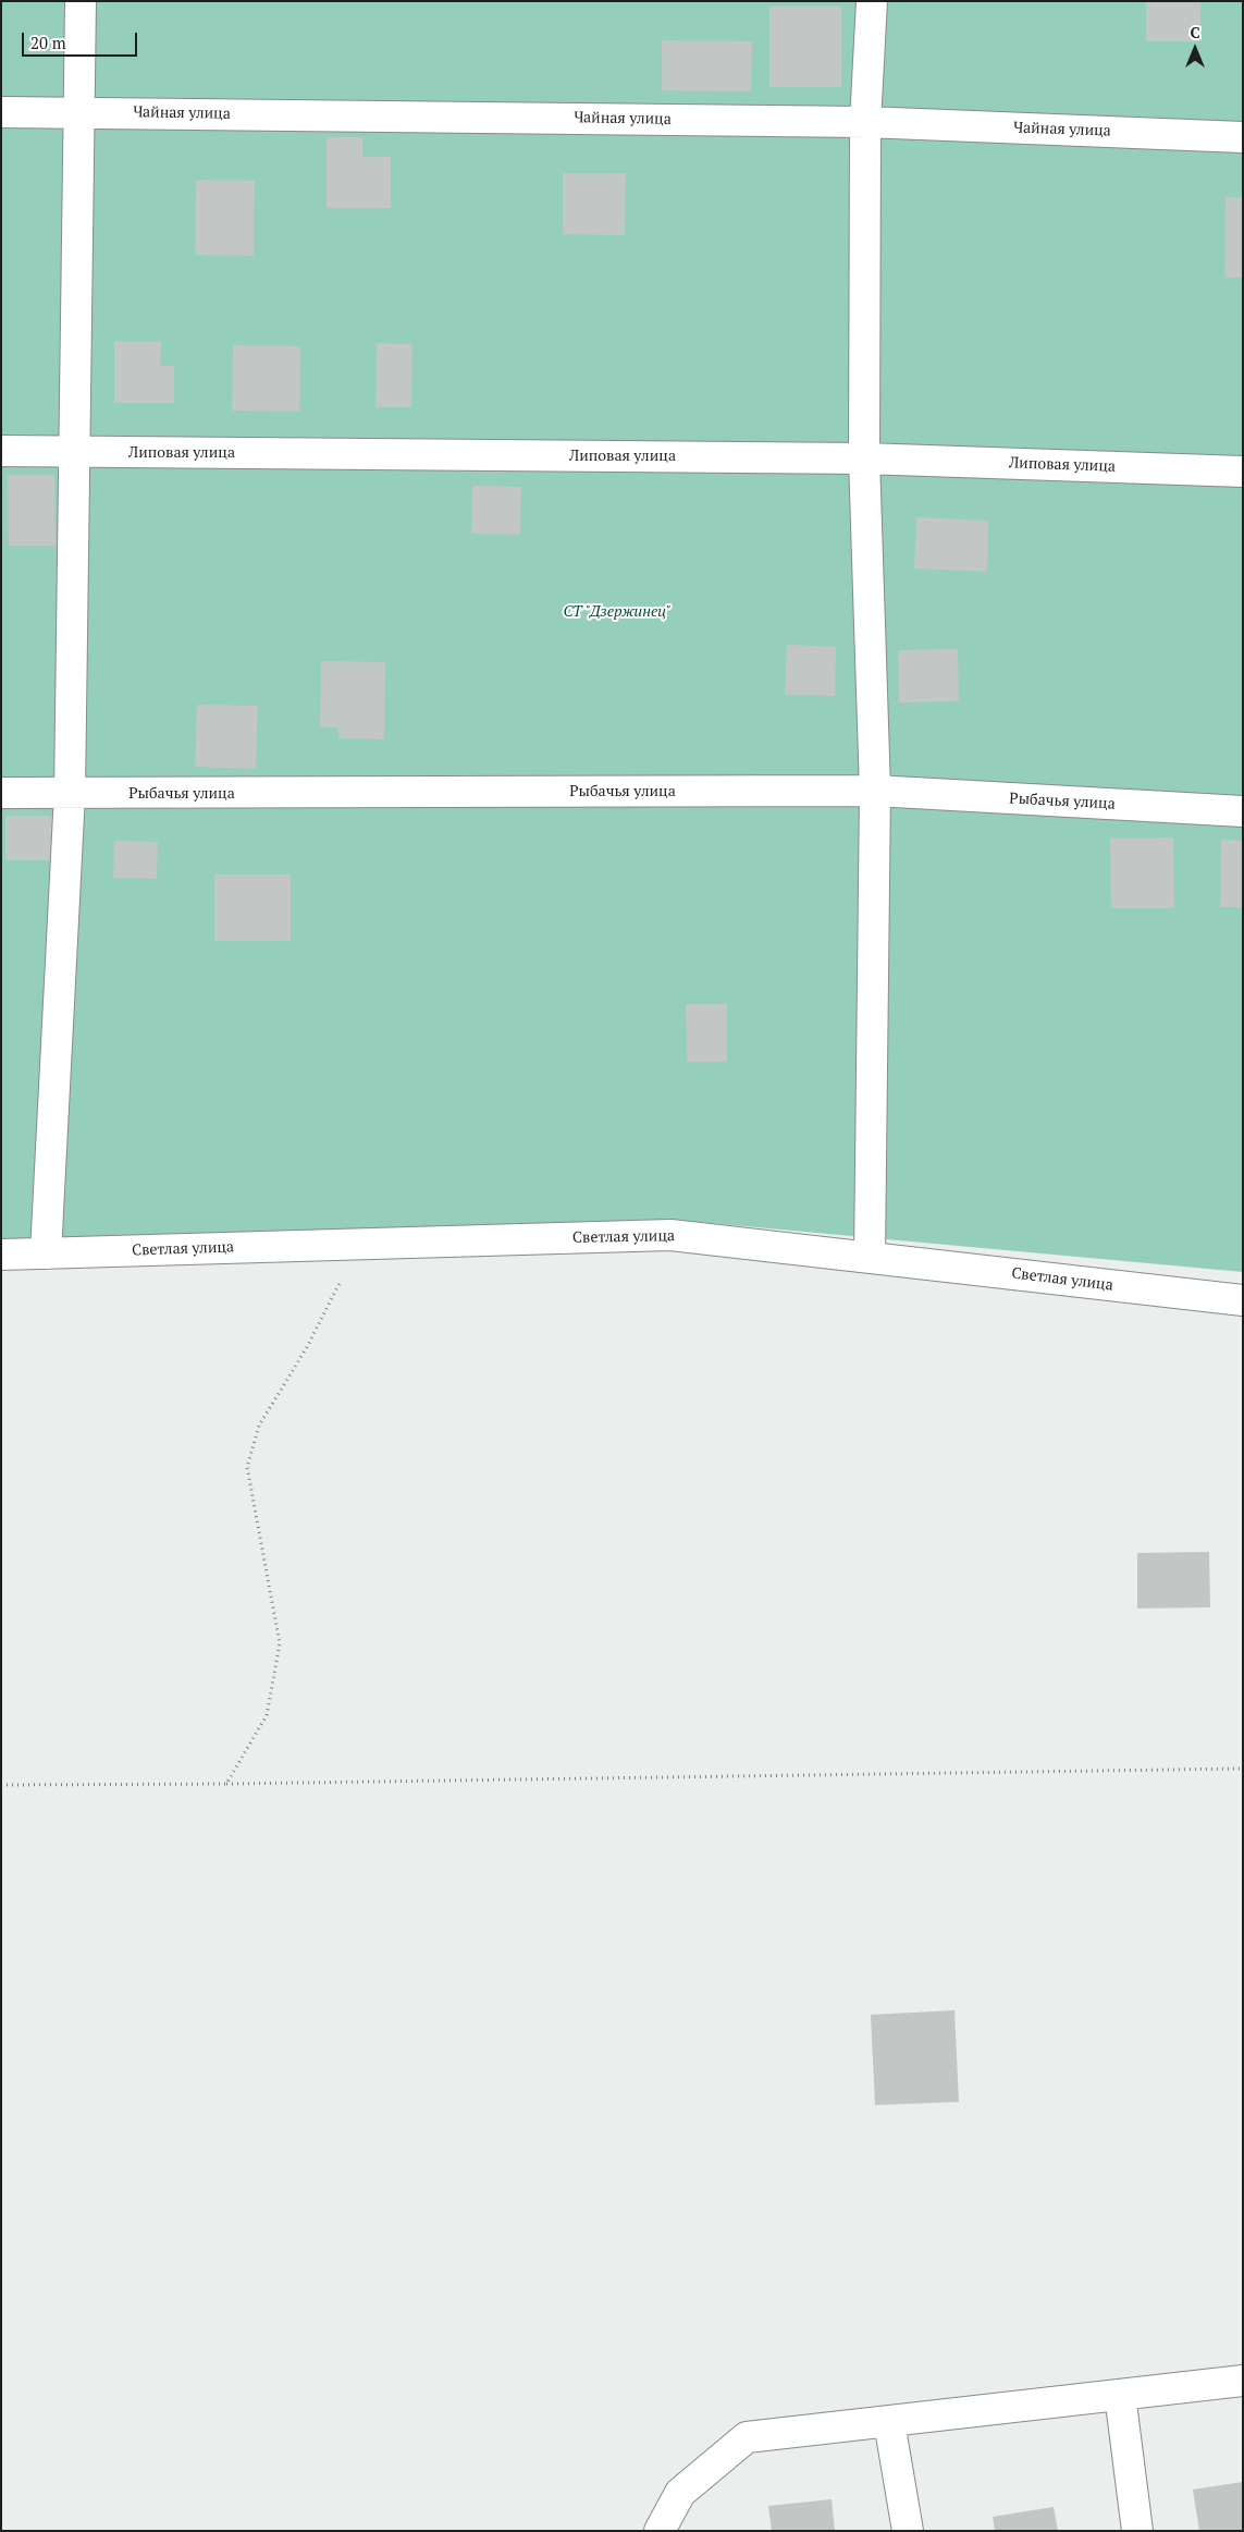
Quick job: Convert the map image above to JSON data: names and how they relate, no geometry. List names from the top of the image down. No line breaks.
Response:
{"streets":{"street":["Чайная улица","Липовая улица","Рыбачья улица","Светлая улица"]},"parks":["СТ \"Дзержинец\""],"scale_bar":"20 m","north":"top"}
